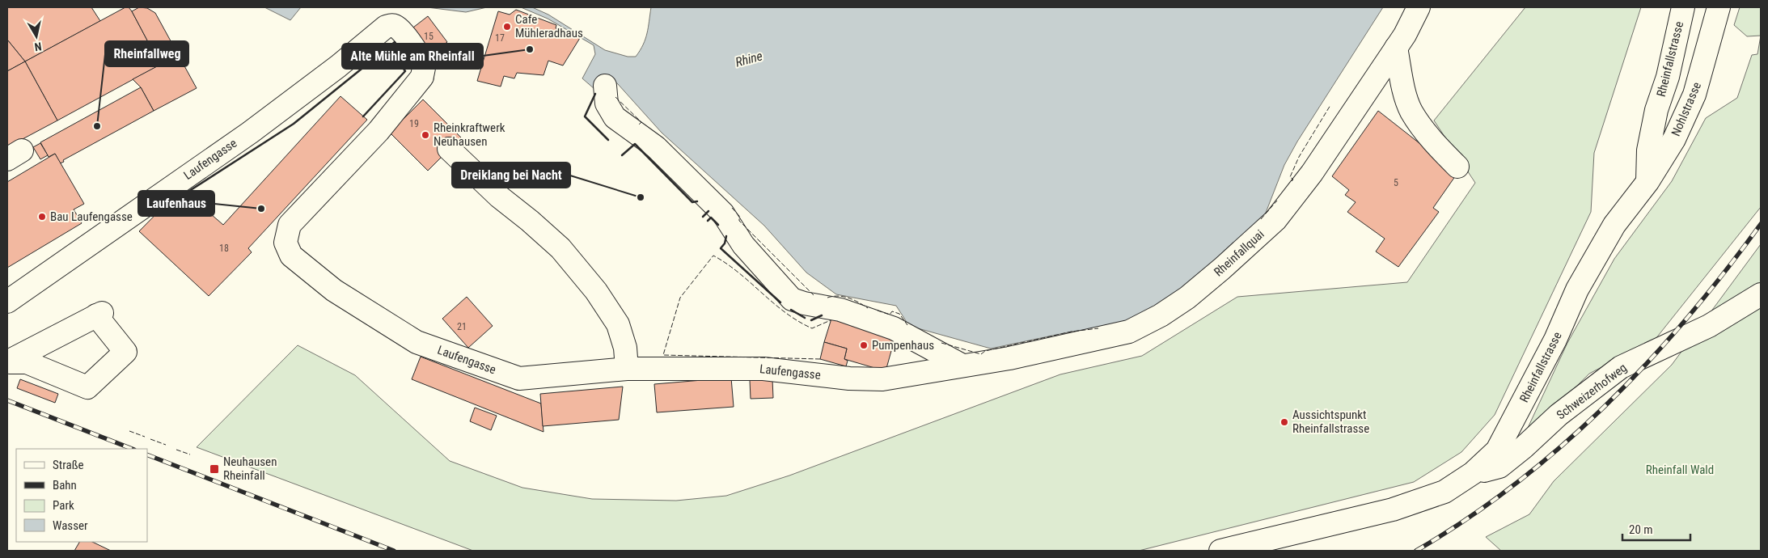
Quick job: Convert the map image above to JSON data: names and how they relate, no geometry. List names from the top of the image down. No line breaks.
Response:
{"streets":{"street":["Rheinfallstrasse","Nohlstrasse","Laufengasse","Rheinfallquai","Schweizerhofweg"]},"crossings":[["Rheinfallstrasse","Nohlstrasse"],["Rheinfallstrasse","Schweizerhofweg"],["Laufengasse","Rheinfallquai"]],"water":["Rhine"],"parks":["Rheinfall Wald"],"places":{"other":["Cafe Mühleradhaus","Alte Mühle am Rheinfall","Rheinfallweg","Rheinkraftwerk Neuhausen","Dreiklang bei Nacht","Laufenhaus","Bau Laufengasse","Pumpenhaus","Aussichtspunkt Rheinfallstrasse"],"transit":["Neuhausen Rheinfall"]},"house_numbers":["15","17","19","5","18","21"],"legend":["Straße","Bahn","Park","Wasser"],"scale_bar":"20 m","north":"bottom"}
